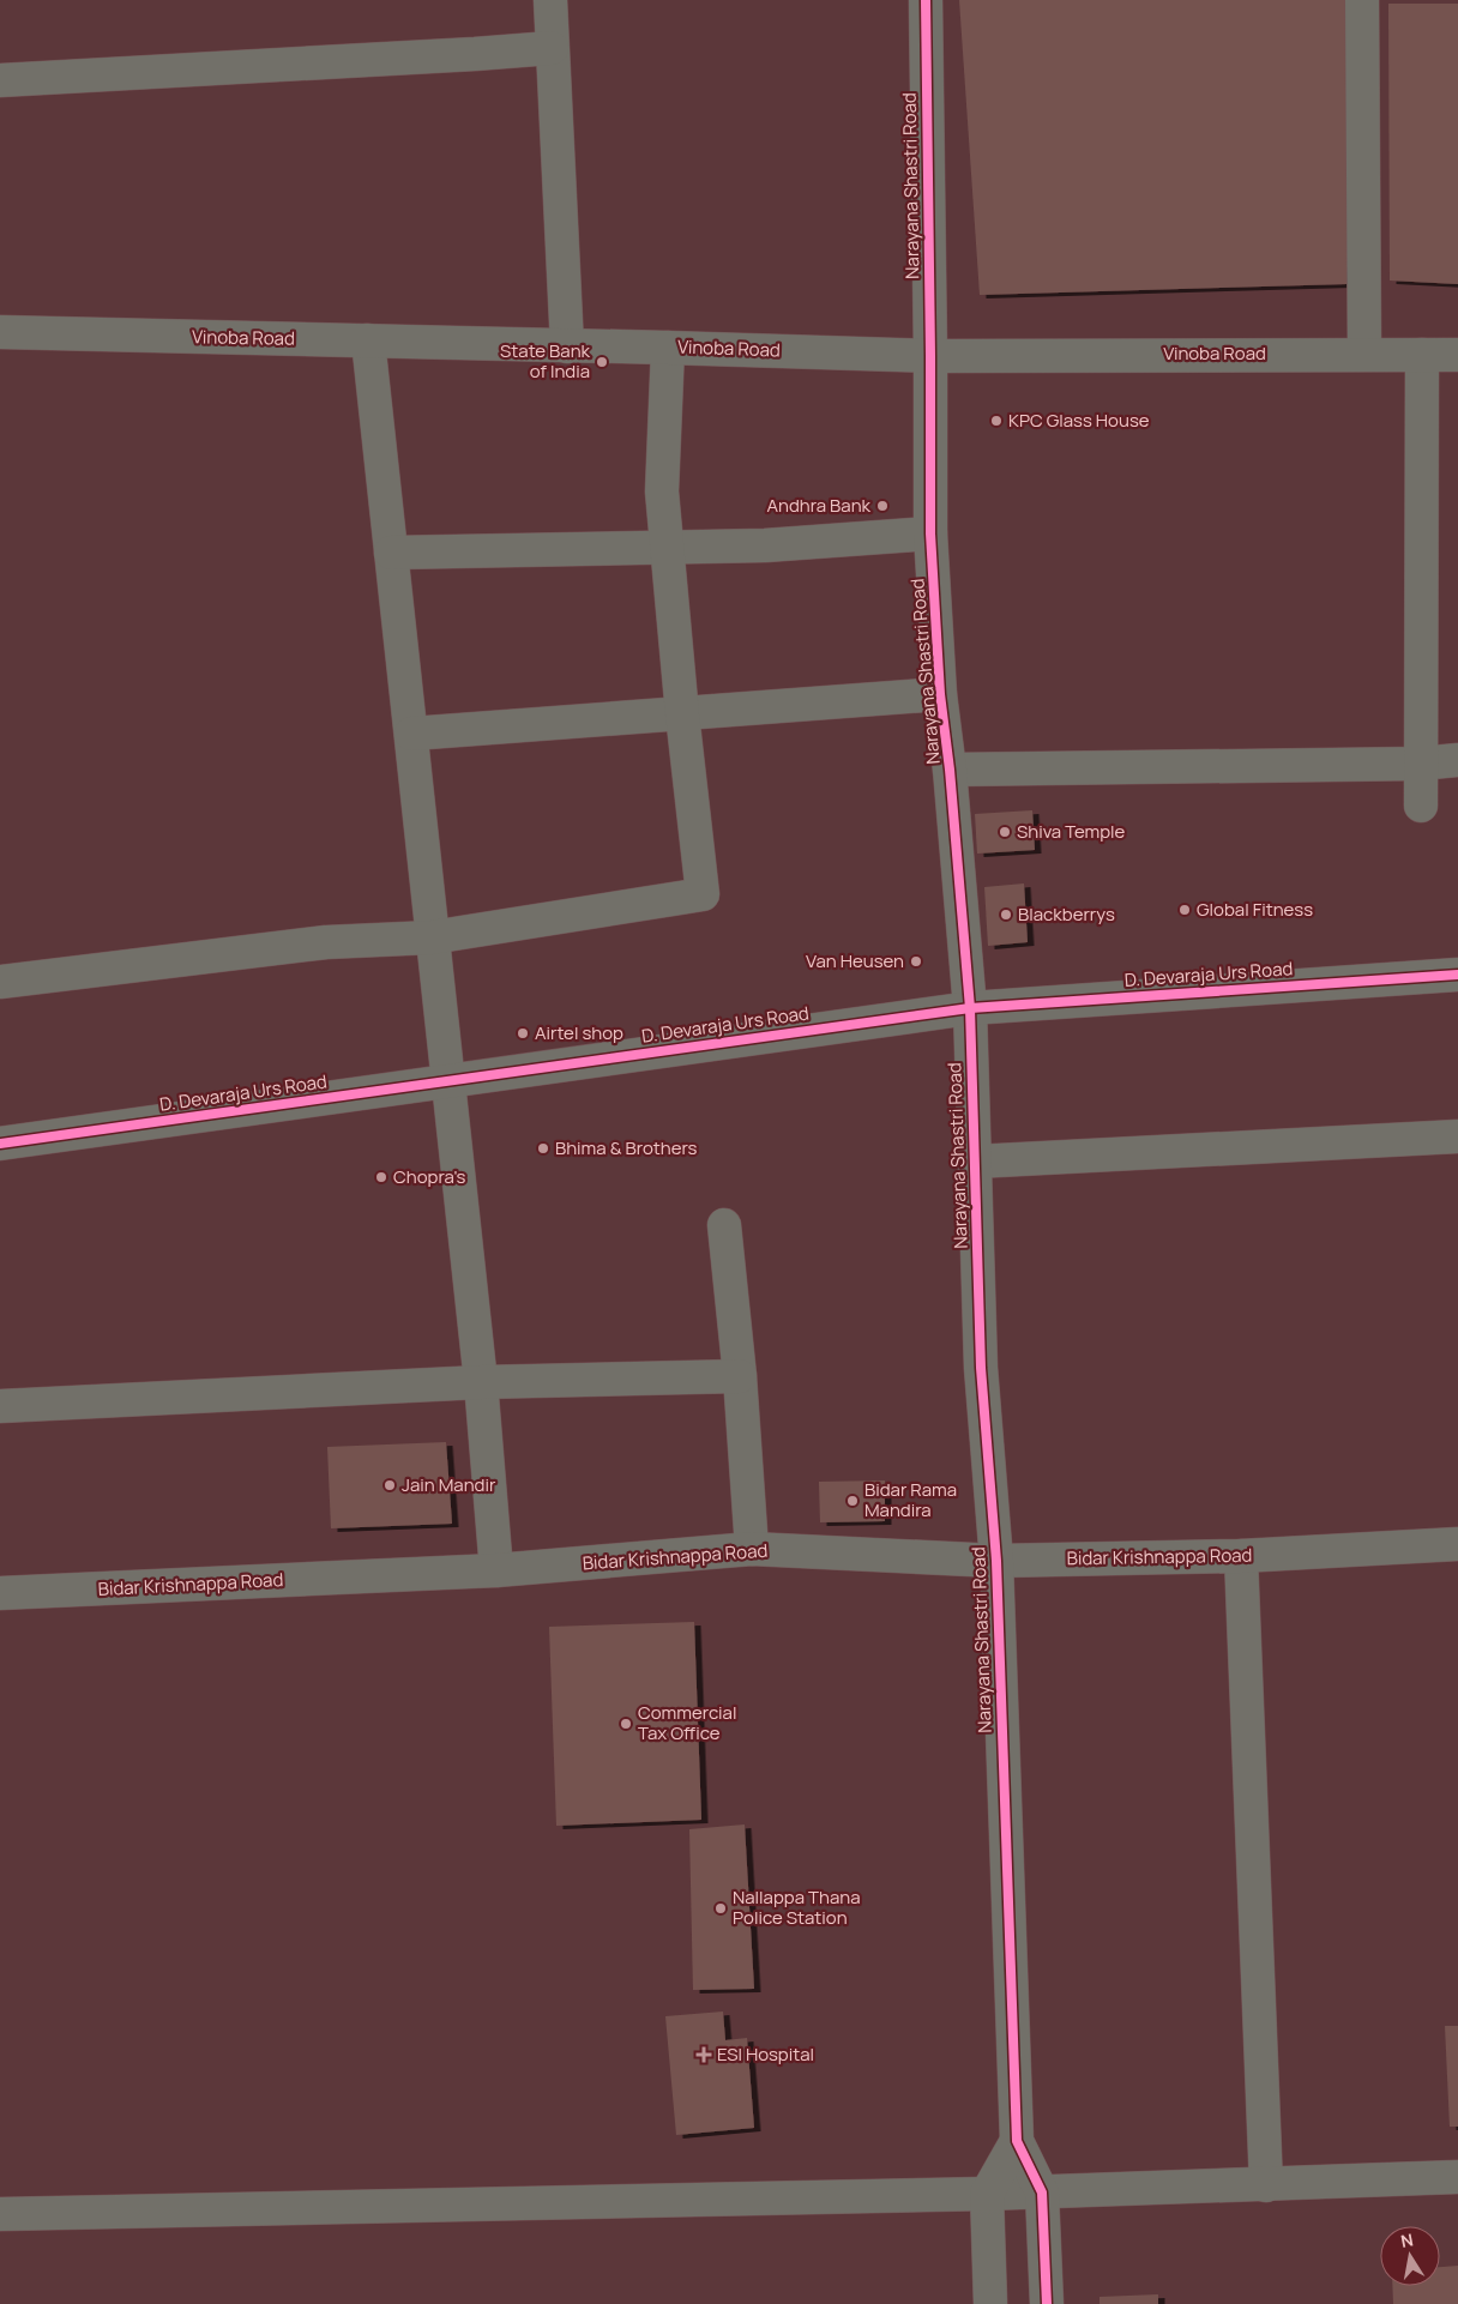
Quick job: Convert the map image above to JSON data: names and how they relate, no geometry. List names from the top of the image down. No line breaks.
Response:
{"streets":{"street":["Narayana Shastri Road","Vinoba Road","D. Devaraja Urs Road","Bidar Krishnappa Road"]},"crossings":[["Narayana Shastri Road","Vinoba Road"],["Narayana Shastri Road","D. Devaraja Urs Road"],["Narayana Shastri Road","Bidar Krishnappa Road"]],"places":{"other":["State Bank of India","KPC Glass House","Andhra Bank","Shiva Temple","Global Fitness","Blackberrys","Van Heusen","Airtel shop","Bhima & Brothers","Chopra's","Jain Mandir","Bidar Rama Mandira","Commercial Tax Office","Nallappa Thana Police Station"],"health":["ESI Hospital"]},"north":"top"}
